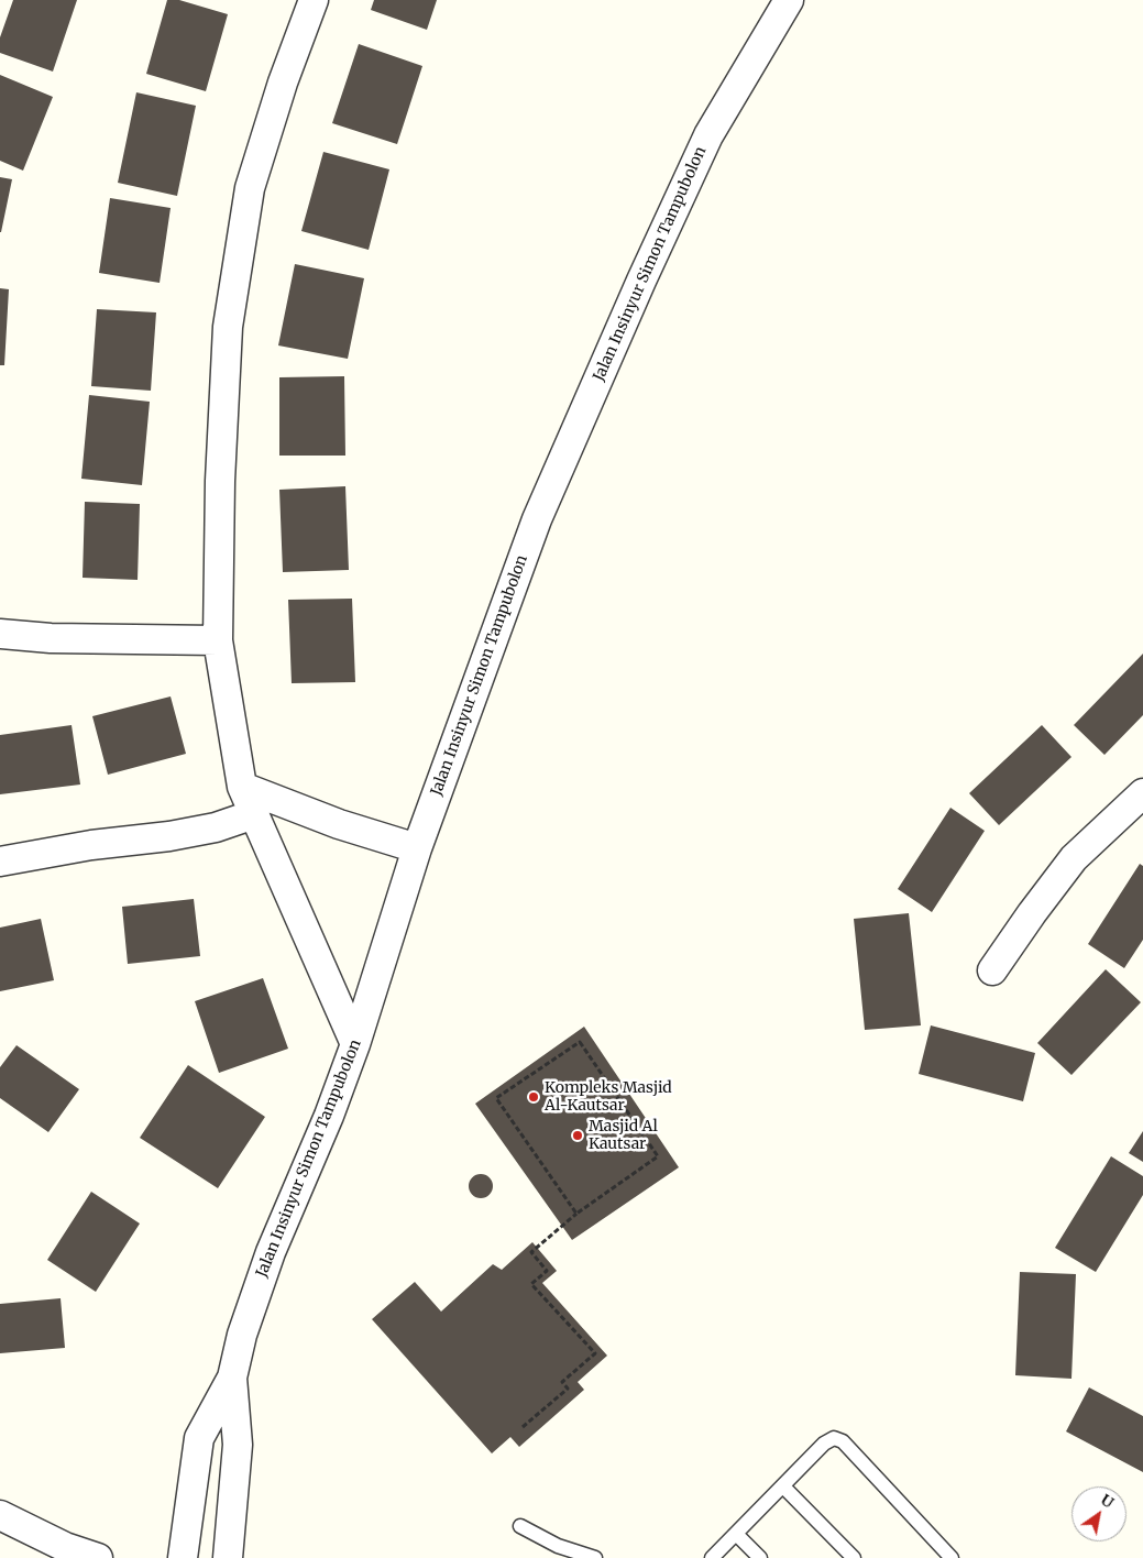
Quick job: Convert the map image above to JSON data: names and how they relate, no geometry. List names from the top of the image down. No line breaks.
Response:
{"streets":{"street":["Jalan Insinyur Simon Tampubolon"]},"places":["Kompleks Masjid Al-Kautsar","Masjid Al Kautsar"],"north":"top right"}
